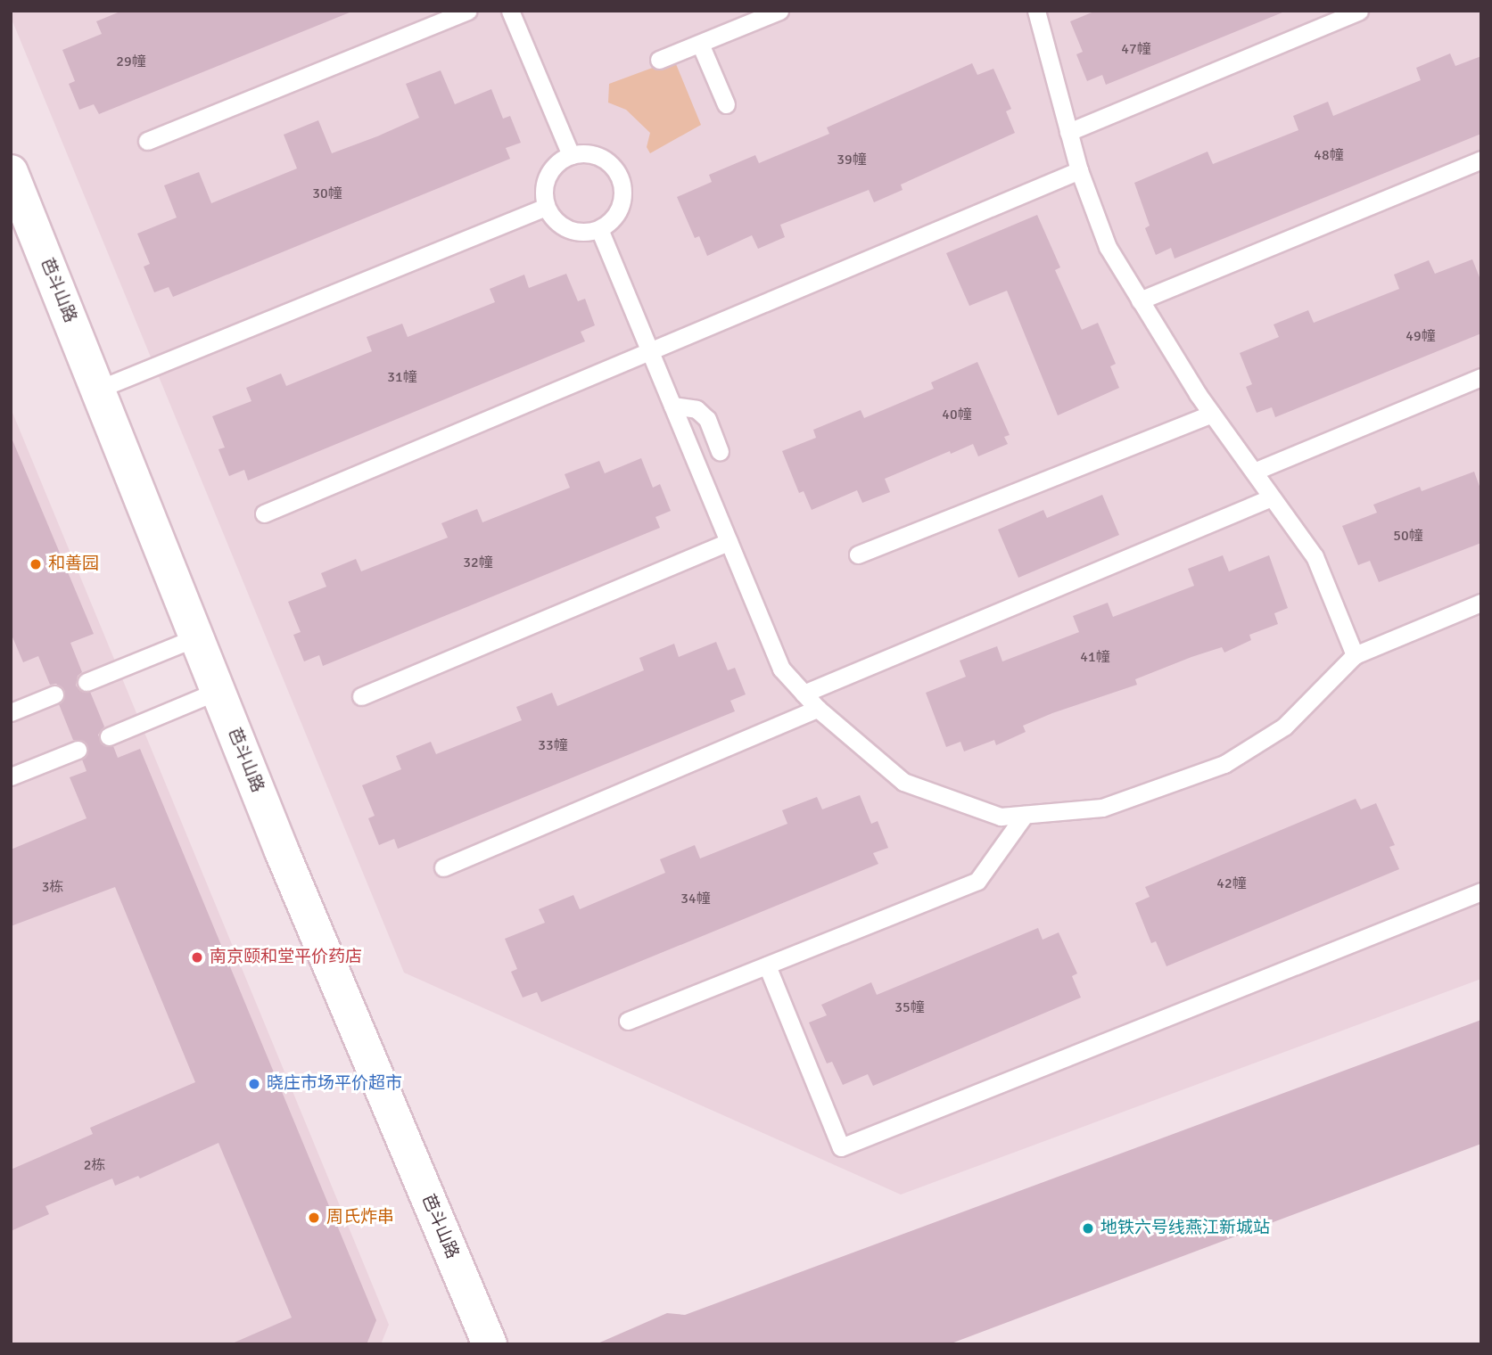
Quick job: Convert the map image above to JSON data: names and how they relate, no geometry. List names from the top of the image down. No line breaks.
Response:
{"streets":{"street":["芭斗山路"]},"places":["和善园","南京颐和堂平价药店","晓庄市场平价超市","周氏炸串","地铁六号线燕江新城站"],"house_numbers":["47幢","29幢","48幢","39幢","30幢","49幢","31幢","40幢","50幢","32幢","41幢","33幢","42幢","3栋","34幢","35幢","2栋"]}
